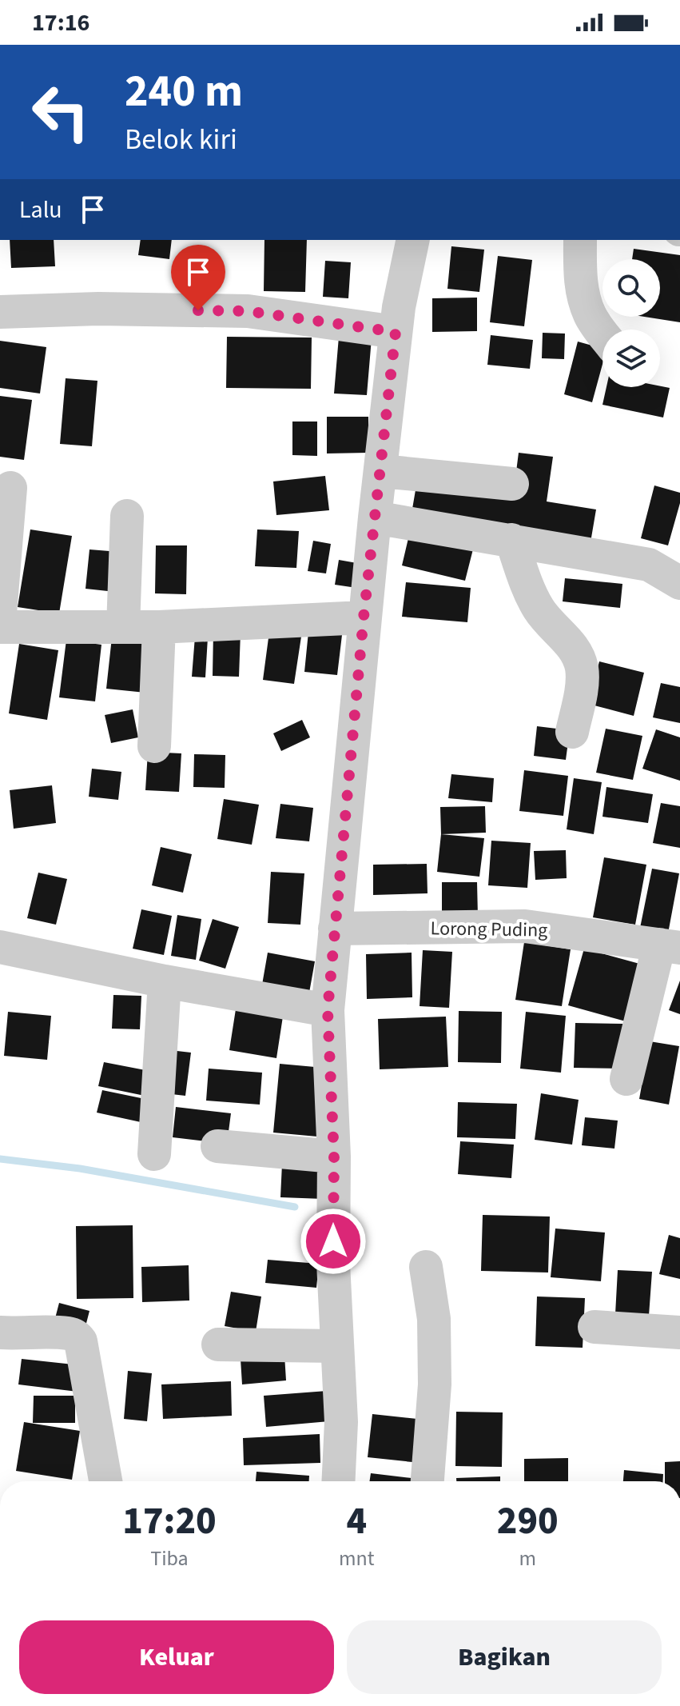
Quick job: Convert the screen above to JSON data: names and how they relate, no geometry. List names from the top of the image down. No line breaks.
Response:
{"streets":{"street":["Lorong Puding"]},"page":{"status":"17:16","turn":["240 m","Belok kiri"],"then":"Lalu","eta":["17:20","Tiba","4","mnt","290","m"],"buttons":["Keluar","Bagikan"]}}
